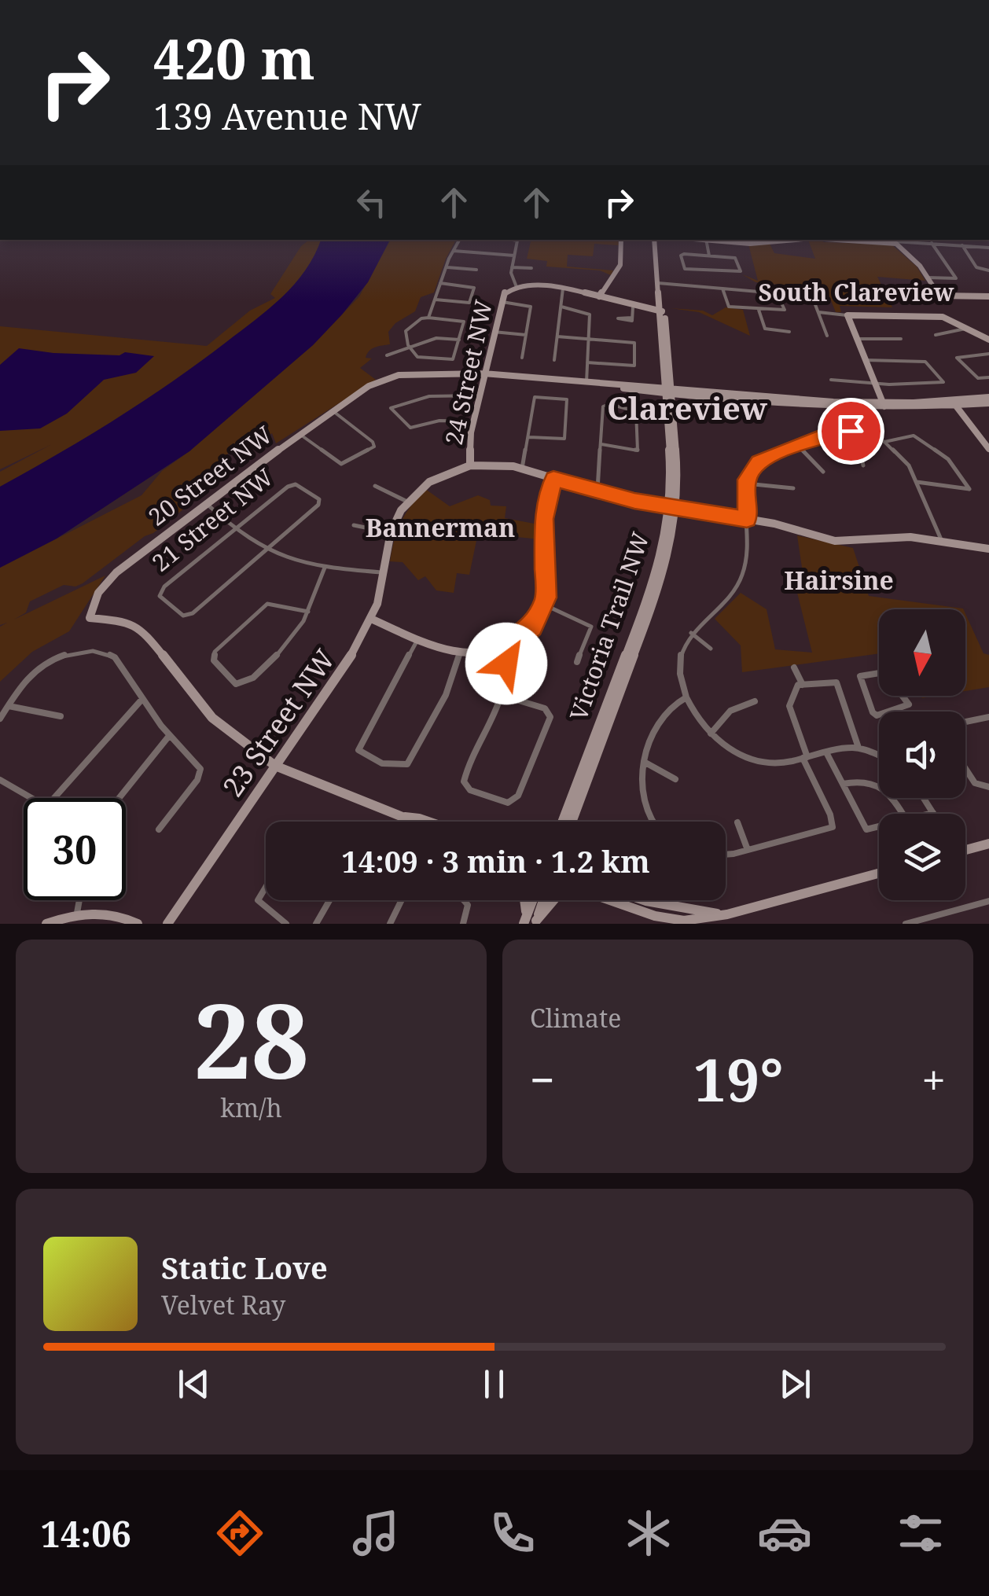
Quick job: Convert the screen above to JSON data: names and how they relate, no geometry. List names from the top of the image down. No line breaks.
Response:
{"streets":{"main road":["Victoria Trail NW"],"street":["24 Street NW","20 Street NW","21 Street NW","23 Street NW"]},"crossings":[["24 Street NW","20 Street NW"],["24 Street NW","23 Street NW"],["20 Street NW","Victoria Trail NW"],["20 Street NW","23 Street NW"]],"districts":["South Clareview","Clareview","Bannerman","Hairsine"],"north":"bottom","page":{"turn":["420 m","139 Avenue NW"],"limit":"30","trip":"14:09 · 3 min · 1.2 km","tile":[["28","km/h"],"Climate"],"heat":["−","19°","+"],"song":["Static Love","Velvet Ray"],"tabs":"14:06"}}
